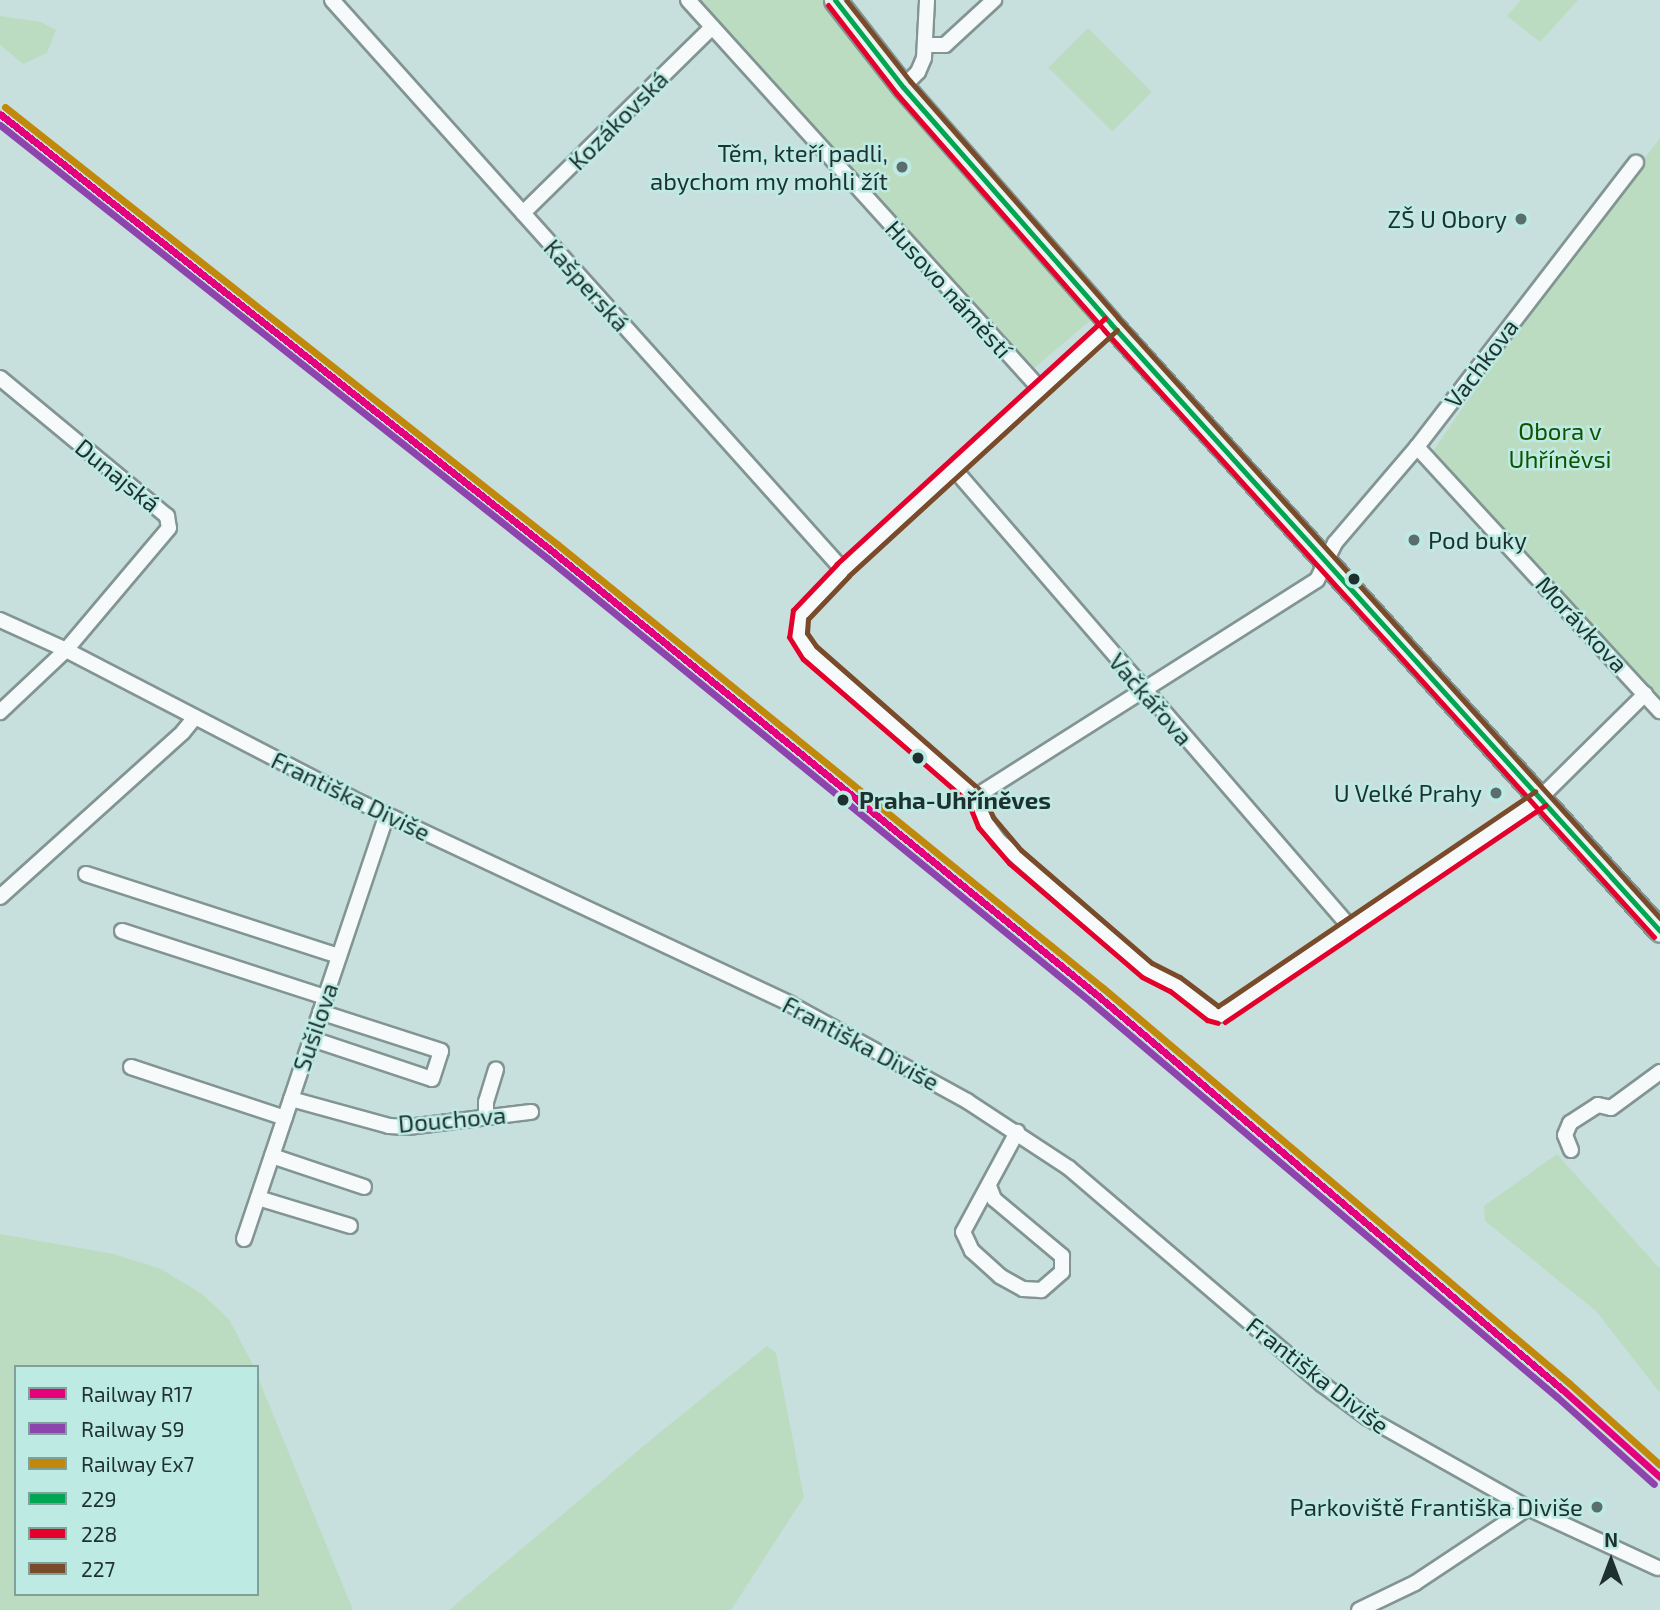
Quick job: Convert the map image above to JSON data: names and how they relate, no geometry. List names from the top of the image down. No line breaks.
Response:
{"streets":{"street":["Kozákovská","Kašperská","Husovo náměstí","Vachkova","Dunajská","Morávkova","Vačkářova","Františka Diviše","Sušilova","Douchova"]},"crossings":[["Kozákovská","Kašperská"],["Kozákovská","Husovo náměstí"],["Vachkova","Morávkova"],["Vachkova","Vačkářova"],["Dunajská","Františka Diviše"],["Františka Diviše","Sušilova"],["Sušilova","Douchova"]],"parks":["Obora v Uhříněvsi"],"places":["Těm, kteří padli, abychom my mohli žít","ZŠ U Obory","Pod buky","U Velké Prahy","Praha-Uhříněves","Parkoviště Františka Diviše"],"lines":["transit line 229","transit line 227","transit line 228","rail line Ex7","rail line R17","rail line S9"],"legend":["Railway R17","Railway S9","Railway Ex7","229","228","227"],"north":"top"}
